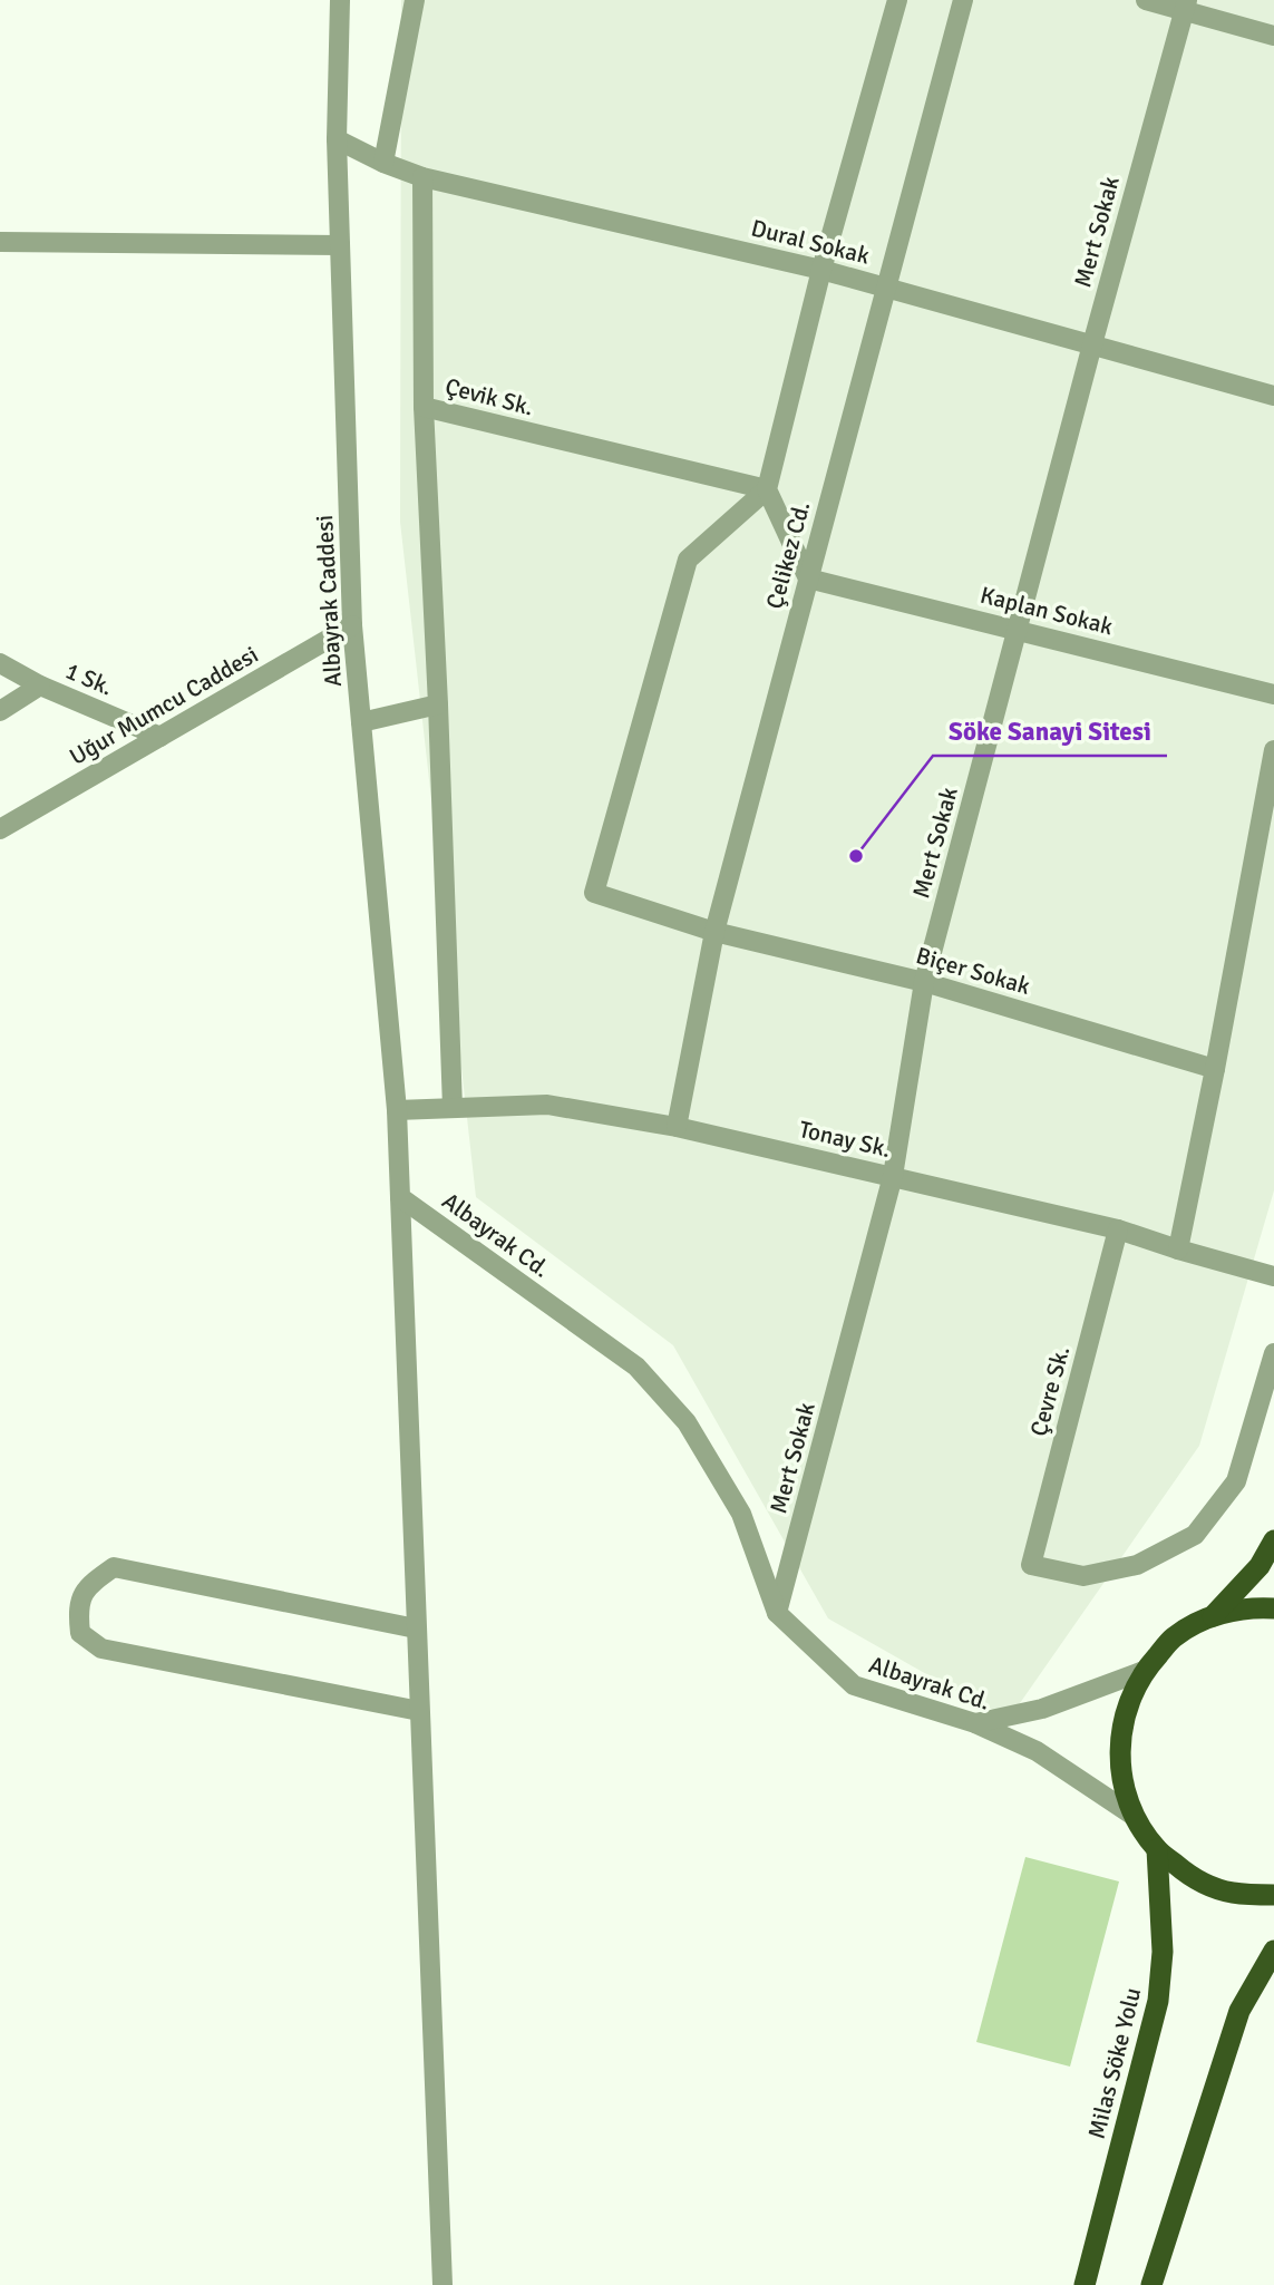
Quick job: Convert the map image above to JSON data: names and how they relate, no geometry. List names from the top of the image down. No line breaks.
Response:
{"streets":{"highway":["Milas Söke Yolu"],"street":["Mert Sokak","Dural Sokak","Çevik Sk.","Çelikez Cd.","Albayrak Caddesi","Kaplan Sokak","1 Sk.","Uğur Mumcu Caddesi","Biçer Sokak","Tonay Sk.","Albayrak Cd.","Çevre Sk."]},"crossings":[["Mert Sokak","Dural Sokak"],["Mert Sokak","Kaplan Sokak"],["Mert Sokak","Biçer Sokak"],["Mert Sokak","Tonay Sk."],["Mert Sokak","Albayrak Cd."],["Dural Sokak","Çevik Sk."],["Dural Sokak","Çelikez Cd."],["Dural Sokak","Albayrak Caddesi"],["Çevik Sk.","Biçer Sokak"],["Çelikez Cd.","Kaplan Sokak"],["Çelikez Cd.","Biçer Sokak"],["Çelikez Cd.","Tonay Sk."],["Albayrak Caddesi","Uğur Mumcu Caddesi"],["Albayrak Caddesi","Tonay Sk."],["Albayrak Caddesi","Albayrak Cd."],["1 Sk.","Uğur Mumcu Caddesi"],["Tonay Sk.","Çevre Sk."]],"places":["Söke Sanayi Sitesi"]}
